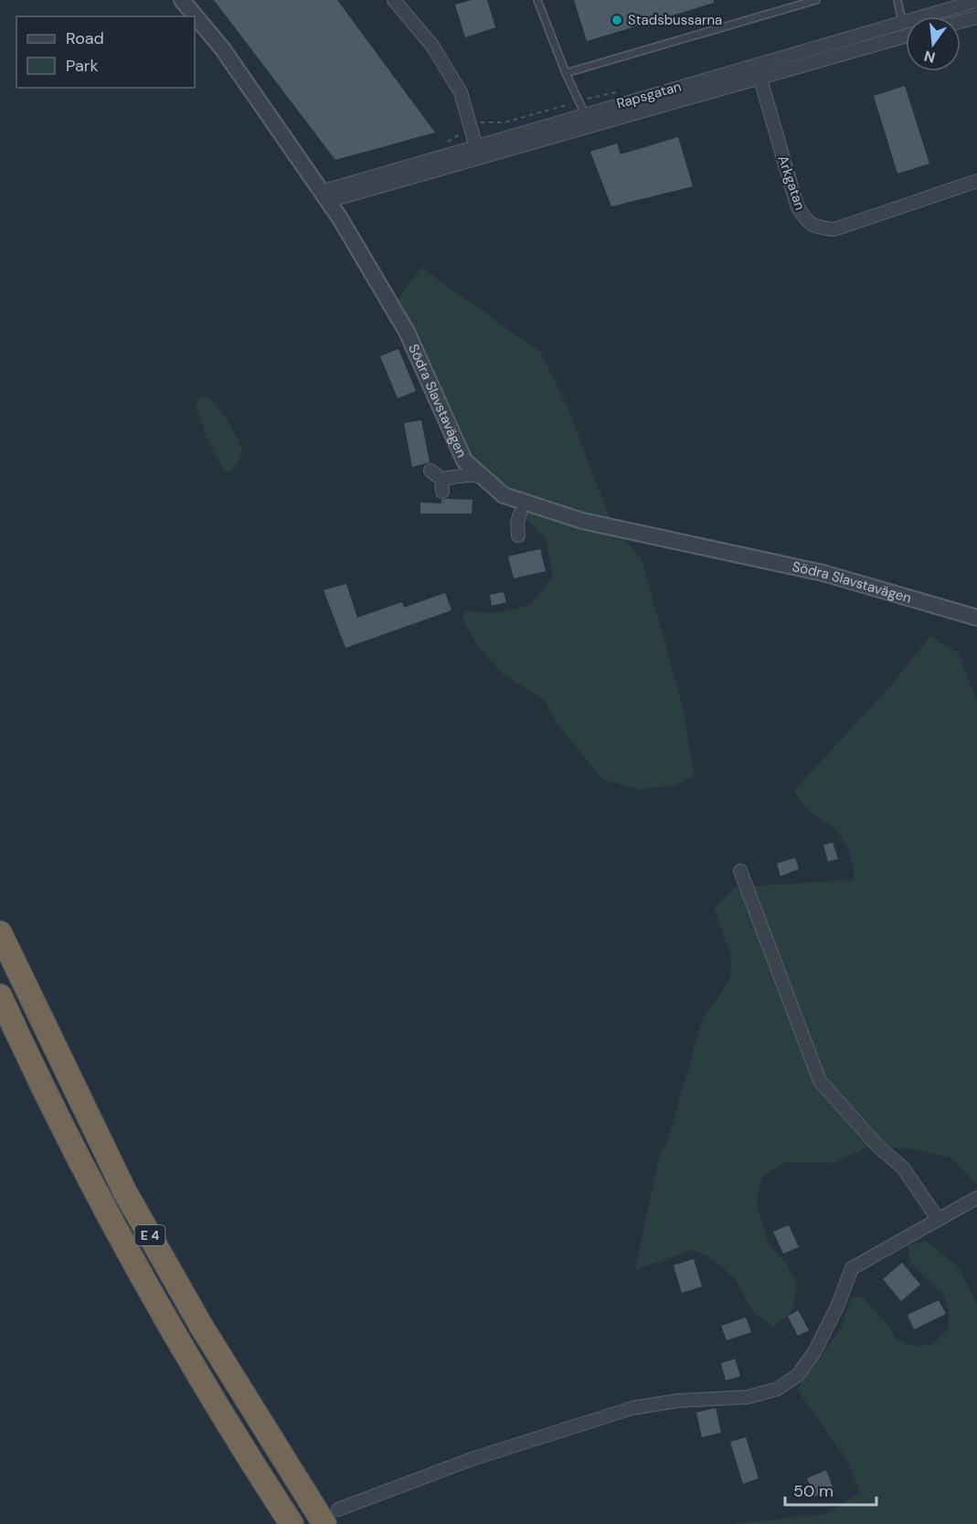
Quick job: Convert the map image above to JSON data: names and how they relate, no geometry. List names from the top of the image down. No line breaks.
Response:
{"streets":{"highway":["E 4"],"street":["Rapsgatan","Arkgatan","Södra Slavstavägen"]},"crossings":[["Rapsgatan","Arkgatan"],["Rapsgatan","Södra Slavstavägen"]],"places":["Stadsbussarna"],"legend":["Road","Park"],"scale_bar":"50 m","north":"bottom"}
